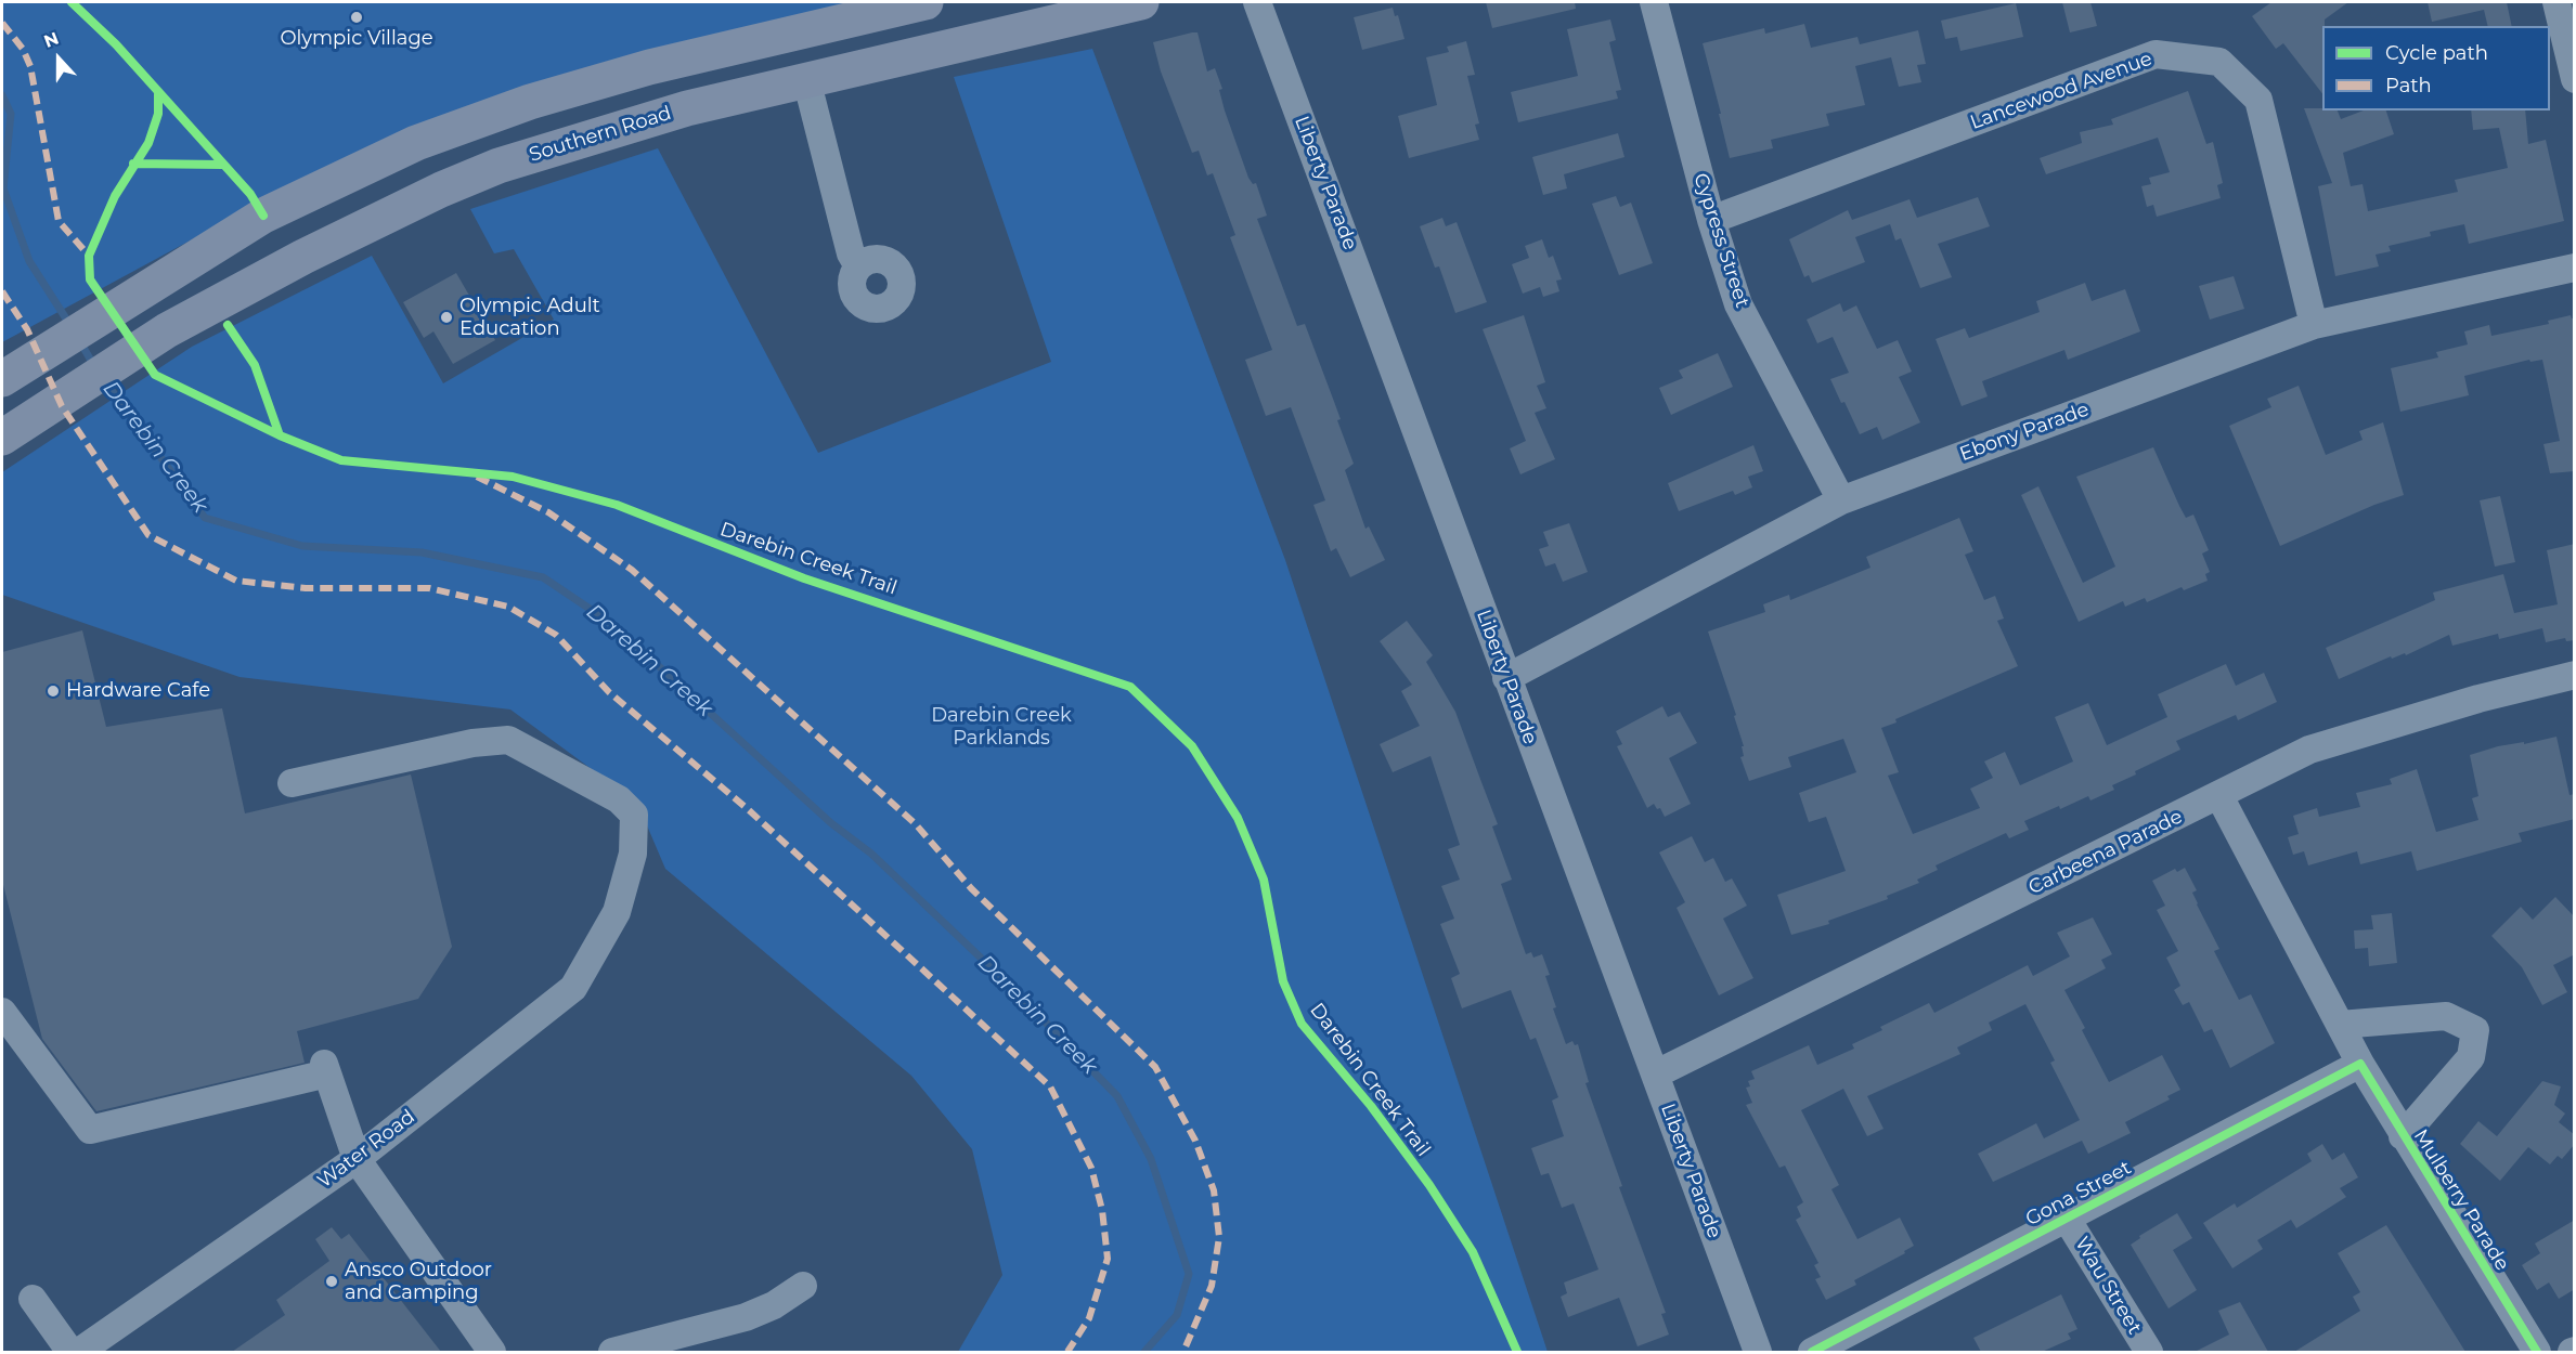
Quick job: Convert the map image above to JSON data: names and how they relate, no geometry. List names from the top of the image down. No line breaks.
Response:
{"streets":{"main road":["Southern Road"],"street":["Lancewood Avenue","Liberty Parade","Cypress Street","Ebony Parade","Carbeena Parade","Water Road","Gona Street","Mulberry Parade","Wau Street"],"cycle path":["Darebin Creek Trail"]},"crossings":[["Lancewood Avenue","Cypress Street"],["Lancewood Avenue","Ebony Parade"],["Liberty Parade","Ebony Parade"],["Liberty Parade","Carbeena Parade"],["Cypress Street","Ebony Parade"],["Carbeena Parade","Mulberry Parade"],["Gona Street","Mulberry Parade"],["Gona Street","Wau Street"]],"water":["Darebin Creek"],"parks":["Darebin Creek Parklands"],"places":["Olympic Village","Olympic Adult Education","Hardware Cafe","Ansco Outdoor and Camping"],"legend":["Cycle path","Path"],"north":"top"}
